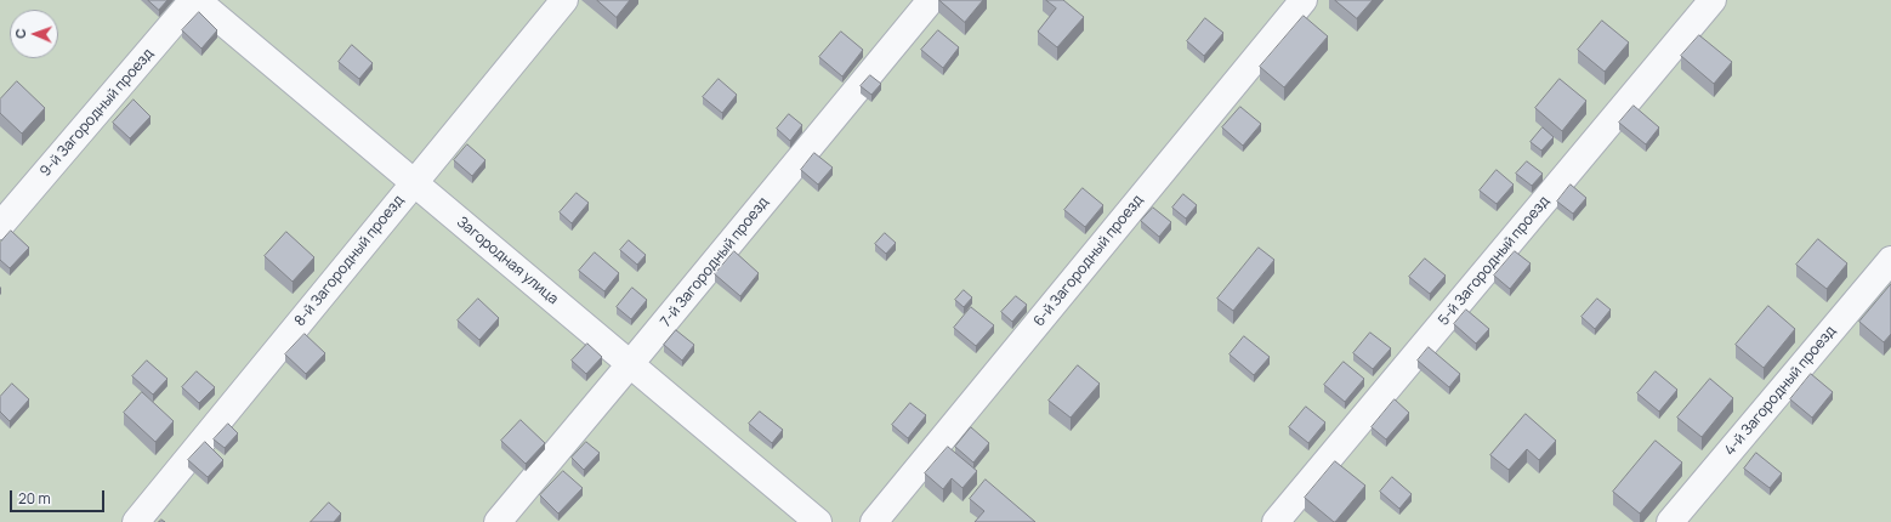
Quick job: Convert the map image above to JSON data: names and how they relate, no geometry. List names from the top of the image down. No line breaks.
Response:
{"streets":{"street":["9-й Загородный проезд","8-й Загородный проезд","Загородная улица","6-й Загородный проезд","5-й Загородный проезд","7-й Загородный проезд","4-й Загородный проезд"]},"crossings":[["9-й Загородный проезд","Загородная улица"],["8-й Загородный проезд","Загородная улица"],["Загородная улица","7-й Загородный проезд"]],"scale_bar":"20 m","north":"left"}
